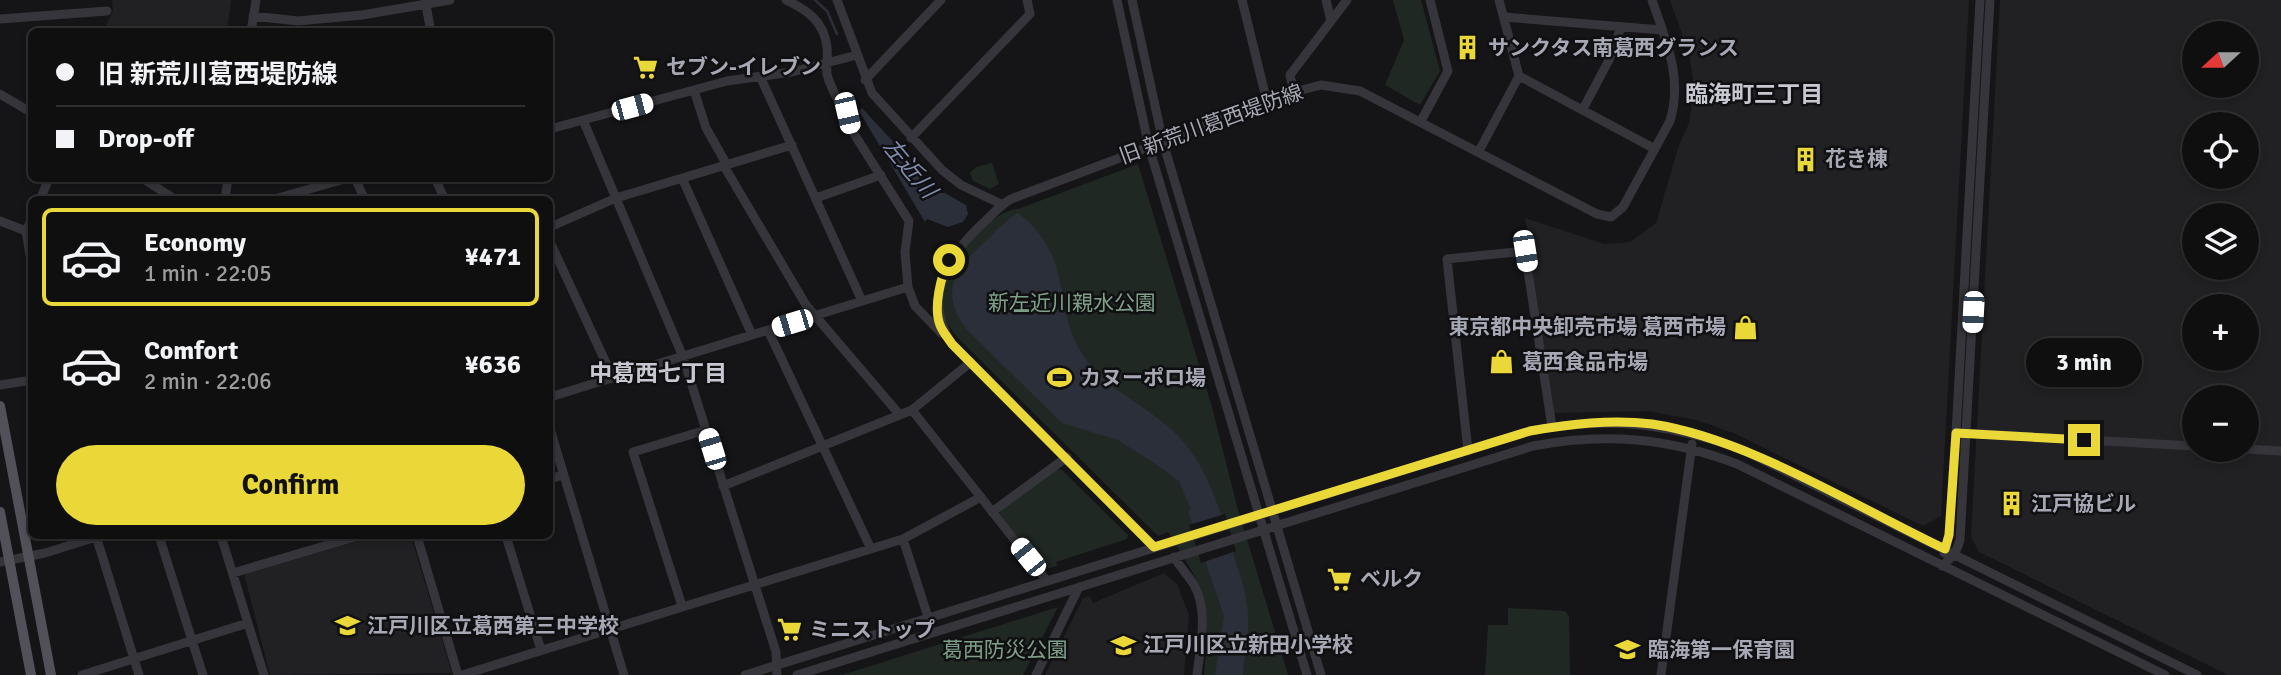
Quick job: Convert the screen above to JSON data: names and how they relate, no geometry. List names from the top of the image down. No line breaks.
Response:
{"streets":{"street":["旧 新荒川葛西堤防線"]},"districts":["臨海町三丁目","中葛西七丁目"],"water":["左近川"],"parks":["新左近川親水公園","葛西防災公園"],"places":{"building":["サンクタス南葛西グランス","花き棟","江戸協ビル"],"supermarket":["セブン-イレブン","ベルク","ミニストップ"],"shop":["東京都中央卸売市場 葛西市場","葛西食品市場"],"sports":["カヌーポロ場"],"school or university":["江戸川区立葛西第三中学校","江戸川区立新田小学校","臨海第一保育園"]},"north":"left","page":{"map_buttons":["+","−"],"banner":["旧 新荒川葛西堤防線","Drop-off"],"list":[{"name":"Economy","note":"1 min · 22:05","value":"¥471"},{"name":"Comfort","note":"2 min · 22:06","value":"¥636"}],"bubble":"3 min","buttons":"Confirm"}}
